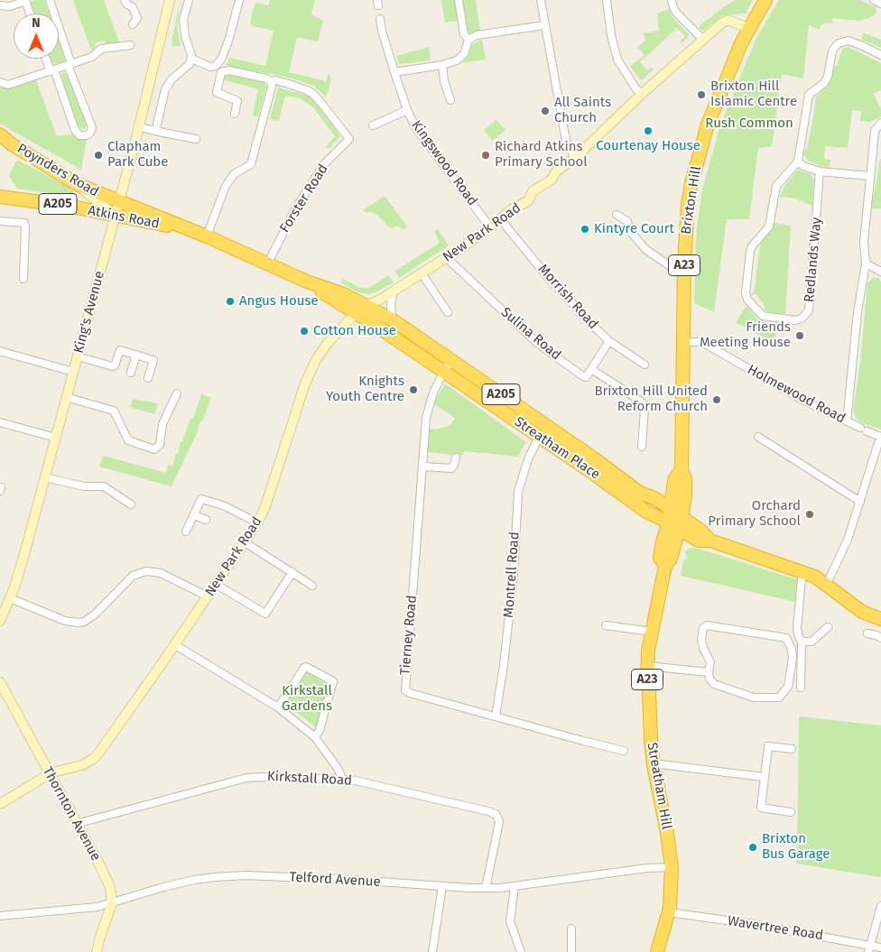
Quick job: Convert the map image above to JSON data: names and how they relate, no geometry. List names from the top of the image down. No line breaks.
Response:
{"streets":{"highway":["Poynders Road","Brixton Hill","A205","Atkins Road","A23","Streatham Place","Streatham Hill"],"street":["Kingswood Road","Forster Road","New Park Road","Redlands Way","Morrish Road","King's Avenue","Sulina Road","Holmewood Road","Montrell Road","Tierney Road","Kirkstall Road","Thornton Avenue","Telford Avenue","Wavertree Road"]},"crossings":[["Kingswood Road","New Park Road"],["Poynders Road","A205"],["Poynders Road","Atkins Road"],["Poynders Road","King's Avenue"],["Forster Road","Atkins Road"],["Brixton Hill","A205"],["Brixton Hill","New Park Road"],["Brixton Hill","Holmewood Road"],["Brixton Hill","Streatham Place"],["Brixton Hill","Streatham Hill"],["A205","Atkins Road"],["A205","King's Avenue"],["A205","Streatham Place"],["A205","Streatham Hill"],["Atkins Road","New Park Road"],["Atkins Road","King's Avenue"],["Atkins Road","Streatham Place"],["New Park Road","Morrish Road"],["New Park Road","Sulina Road"],["New Park Road","Streatham Place"],["New Park Road","Thornton Avenue"],["Streatham Place","Montrell Road"],["Streatham Place","Tierney Road"],["Streatham Place","Streatham Hill"],["Montrell Road","Tierney Road"],["Kirkstall Road","Thornton Avenue"],["Kirkstall Road","Telford Avenue"],["Streatham Hill","Telford Avenue"],["Streatham Hill","Wavertree Road"],["Thornton Avenue","Telford Avenue"]],"parks":["Rush Common","Kirkstall Gardens"],"places":["Brixton Hill Islamic Centre","All Saints Church","Courtenay House","Clapham Park Cube","Richard Atkins Primary School","Kintyre Court","Angus House","Cotton House","Friends Meeting House","Knights Youth Centre","Brixton Hill United Reform Church","Orchard Primary School","Brixton Bus Garage"],"north":"top"}
